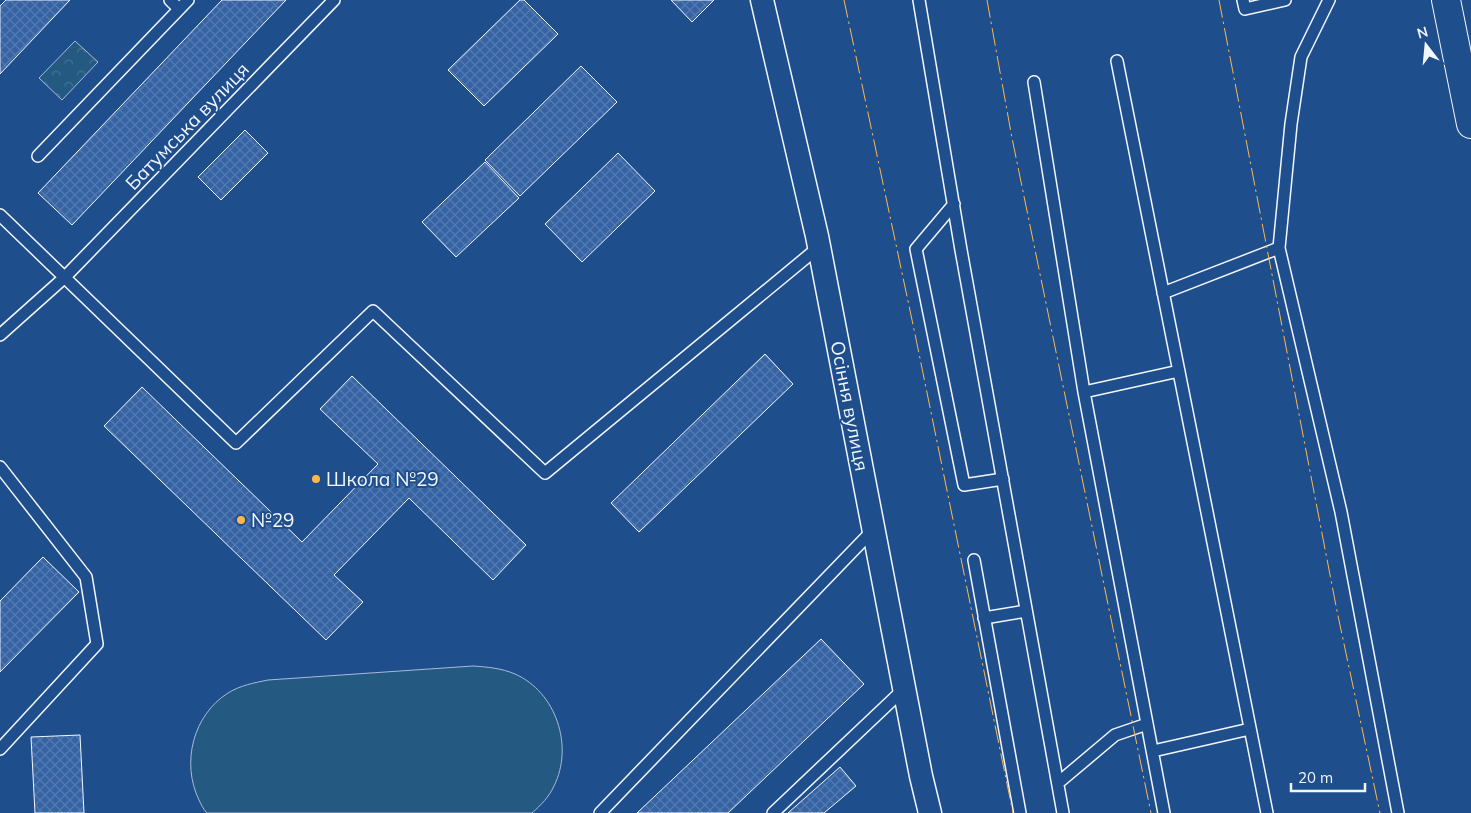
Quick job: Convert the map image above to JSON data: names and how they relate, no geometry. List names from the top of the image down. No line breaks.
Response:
{"streets":{"street":["Осіння вулиця"],"lane":["Батумська вулиця"]},"places":["Школа №29","№29"],"scale_bar":"20 m","north":"top"}
